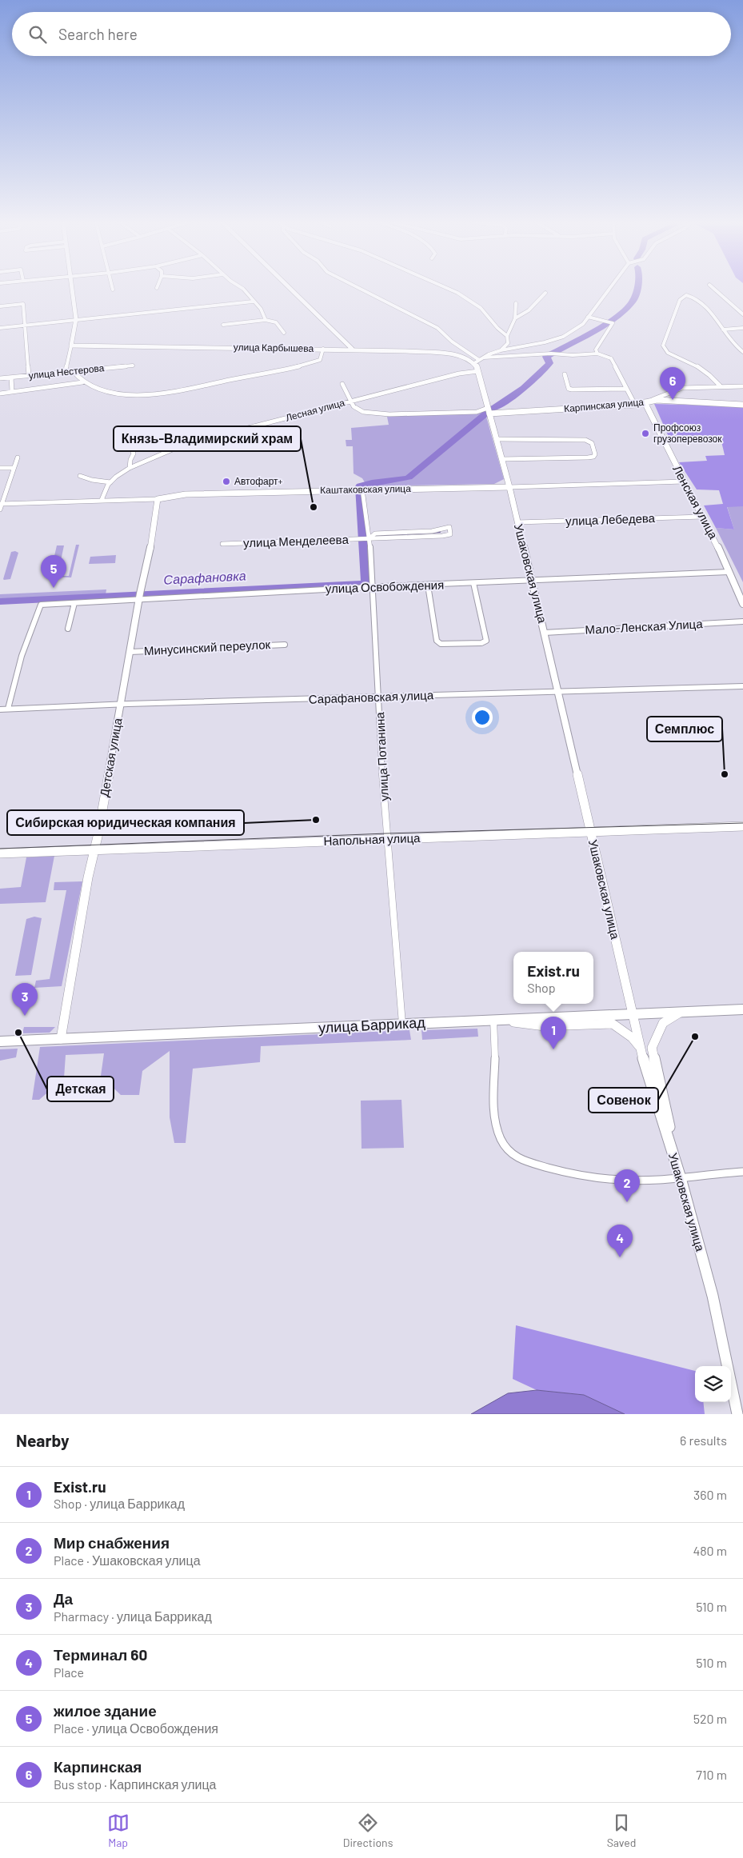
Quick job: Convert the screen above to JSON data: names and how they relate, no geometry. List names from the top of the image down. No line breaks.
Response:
{"streets":{"main road":["улица Карбышева","Карпинская улица","Каштаковская улица","Ушаковская улица","Детская улица","Напольная улица","улица Баррикад"],"street":["улица Нестерова","Лесная улица","Ленская улица","улица Лебедева","улица Менделеева","улица Освобождения","Мало-Ленская Улица","Минусинский переулок","Сарафановская улица","улица Потанина"]},"crossings":[["улица Карбышева","Ушаковская улица"],["Карпинская улица","Ленская улица"],["Карпинская улица","Ушаковская улица"],["Лесная улица","Каштаковская улица"],["Лесная улица","Ушаковская улица"],["Каштаковская улица","Ленская улица"],["Каштаковская улица","Ушаковская улица"],["Каштаковская улица","улица Потанина"],["Каштаковская улица","Детская улица"],["Ленская улица","улица Лебедева"],["Ленская улица","улица Освобождения"],["улица Лебедева","Ушаковская улица"],["улица Менделеева","улица Потанина"],["Ушаковская улица","улица Освобождения"],["Ушаковская улица","Мало-Ленская Улица"],["Ушаковская улица","Сарафановская улица"],["Ушаковская улица","Напольная улица"],["Ушаковская улица","улица Баррикад"],["улица Освобождения","Сарафановская улица"],["улица Освобождения","улица Потанина"],["улица Освобождения","Детская улица"],["Минусинский переулок","Детская улица"],["Сарафановская улица","улица Потанина"],["Сарафановская улица","Детская улица"],["улица Потанина","Напольная улица"],["улица Потанина","улица Баррикад"],["Детская улица","Напольная улица"],["Детская улица","улица Баррикад"]],"water":["Сарафановка"],"places":["Профсоюз грузоперевозок","Автофарт+","Князь-Владимирский храм","Семплюс","Сибирская юридическая компания","Детская","Совенок"],"page":{"search":"Search here","pins":["6","5","3","1","2","4"],"popup":["Exist.ru","Shop"],"heading":["Nearby","6 results"],"list":[{"mark":"1","name":"Exist.ru","note":"Shop · улица Баррикад","value":"360 m"},{"mark":"2","name":"Мир снабжения","note":"Place · Ушаковская улица","value":"480 m"},{"mark":"3","name":"Да","note":"Pharmacy · улица Баррикад","value":"510 m"},{"mark":"4","name":"Терминал 60","note":"Place","value":"510 m"},{"mark":"5","name":"жилое здание","note":"Place · улица Освобождения","value":"520 m"},{"mark":"6","name":"Карпинская","note":"Bus stop · Карпинская улица","value":"710 m"}],"nav":["Map","Directions","Saved"]}}
